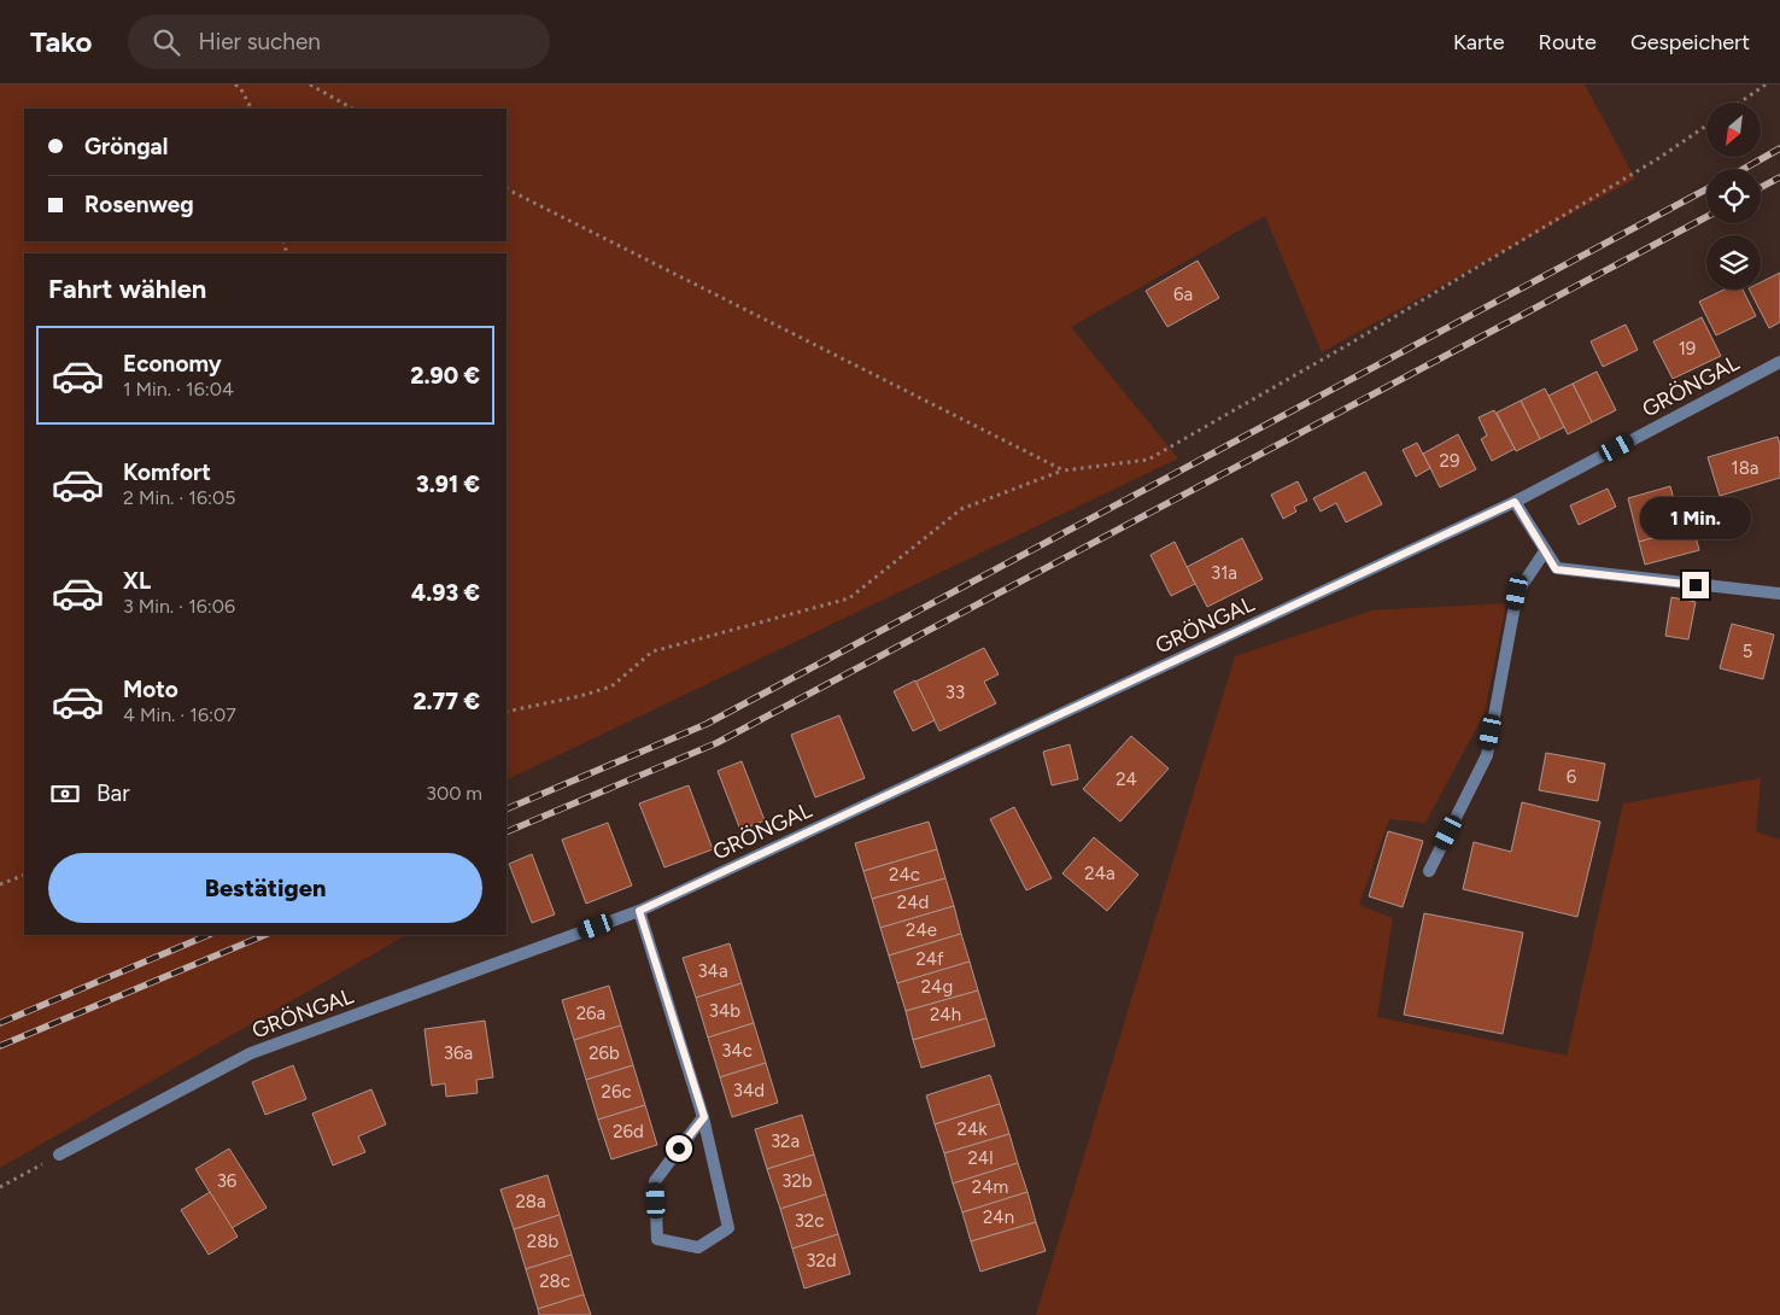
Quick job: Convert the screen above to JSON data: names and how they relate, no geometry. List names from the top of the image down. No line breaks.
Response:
{"streets":{"street":["GRÖNGAL"]},"house_numbers":["6a","19","29","18a","31a","5","33","6","24","24a","24c","24d","24e","24f","34a","24g","34b","26a","24h","34c","36a","26b","34d","26c","24k","26d","32a","24l","36","32b","24m","28a","24n","32c","28b","32d","28c"],"north":"bottom left","page":{"header":"Tako","search":"Hier suchen","nav":["Karte","Route","Gespeichert"],"banner":["Gröngal","Rosenweg"],"heading":"Fahrt wählen","list":[{"name":"Economy","note":"1 Min. · 16:04","value":"2.90 €"},{"name":"Komfort","note":"2 Min. · 16:05","value":"3.91 €"},{"name":"XL","note":"3 Min. · 16:06","value":"4.93 €"},{"name":"Moto","note":"4 Min. · 16:07","value":"2.77 €"}],"bubble":"1 Min.","pay":["Bar","300 m"],"buttons":"Bestätigen"}}
